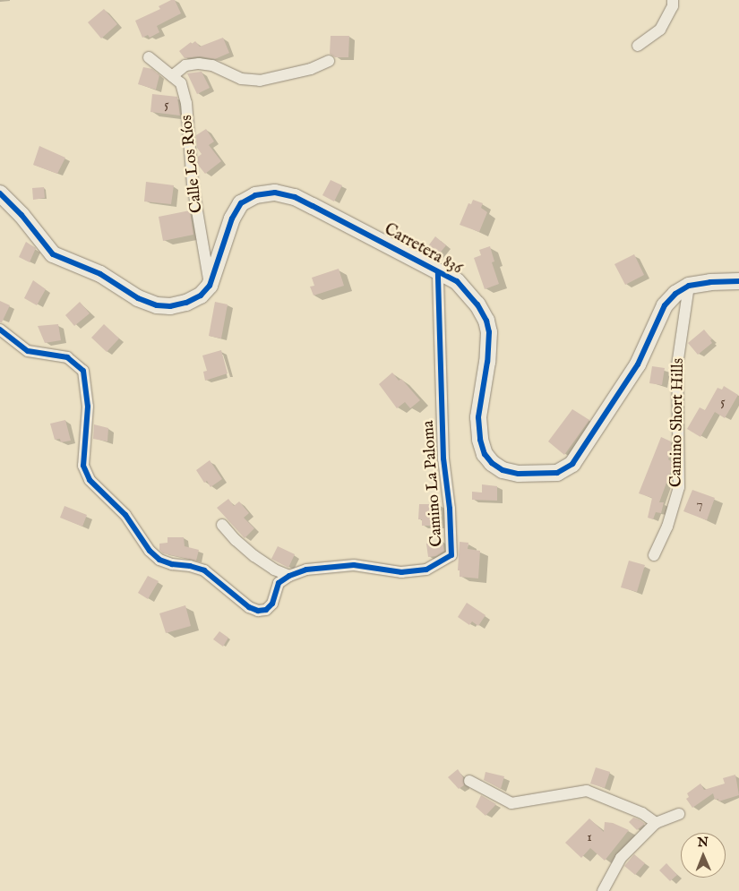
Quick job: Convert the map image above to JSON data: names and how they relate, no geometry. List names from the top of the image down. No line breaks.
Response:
{"streets":{"street":["Calle Los Ríos","Carretera 836","Camino Short Hills","Camino La Paloma"]},"crossings":[["Calle Los Ríos","Carretera 836"],["Carretera 836","Camino Short Hills"],["Carretera 836","Camino La Paloma"]],"house_numbers":["5","5","7","1"],"north":"top"}
